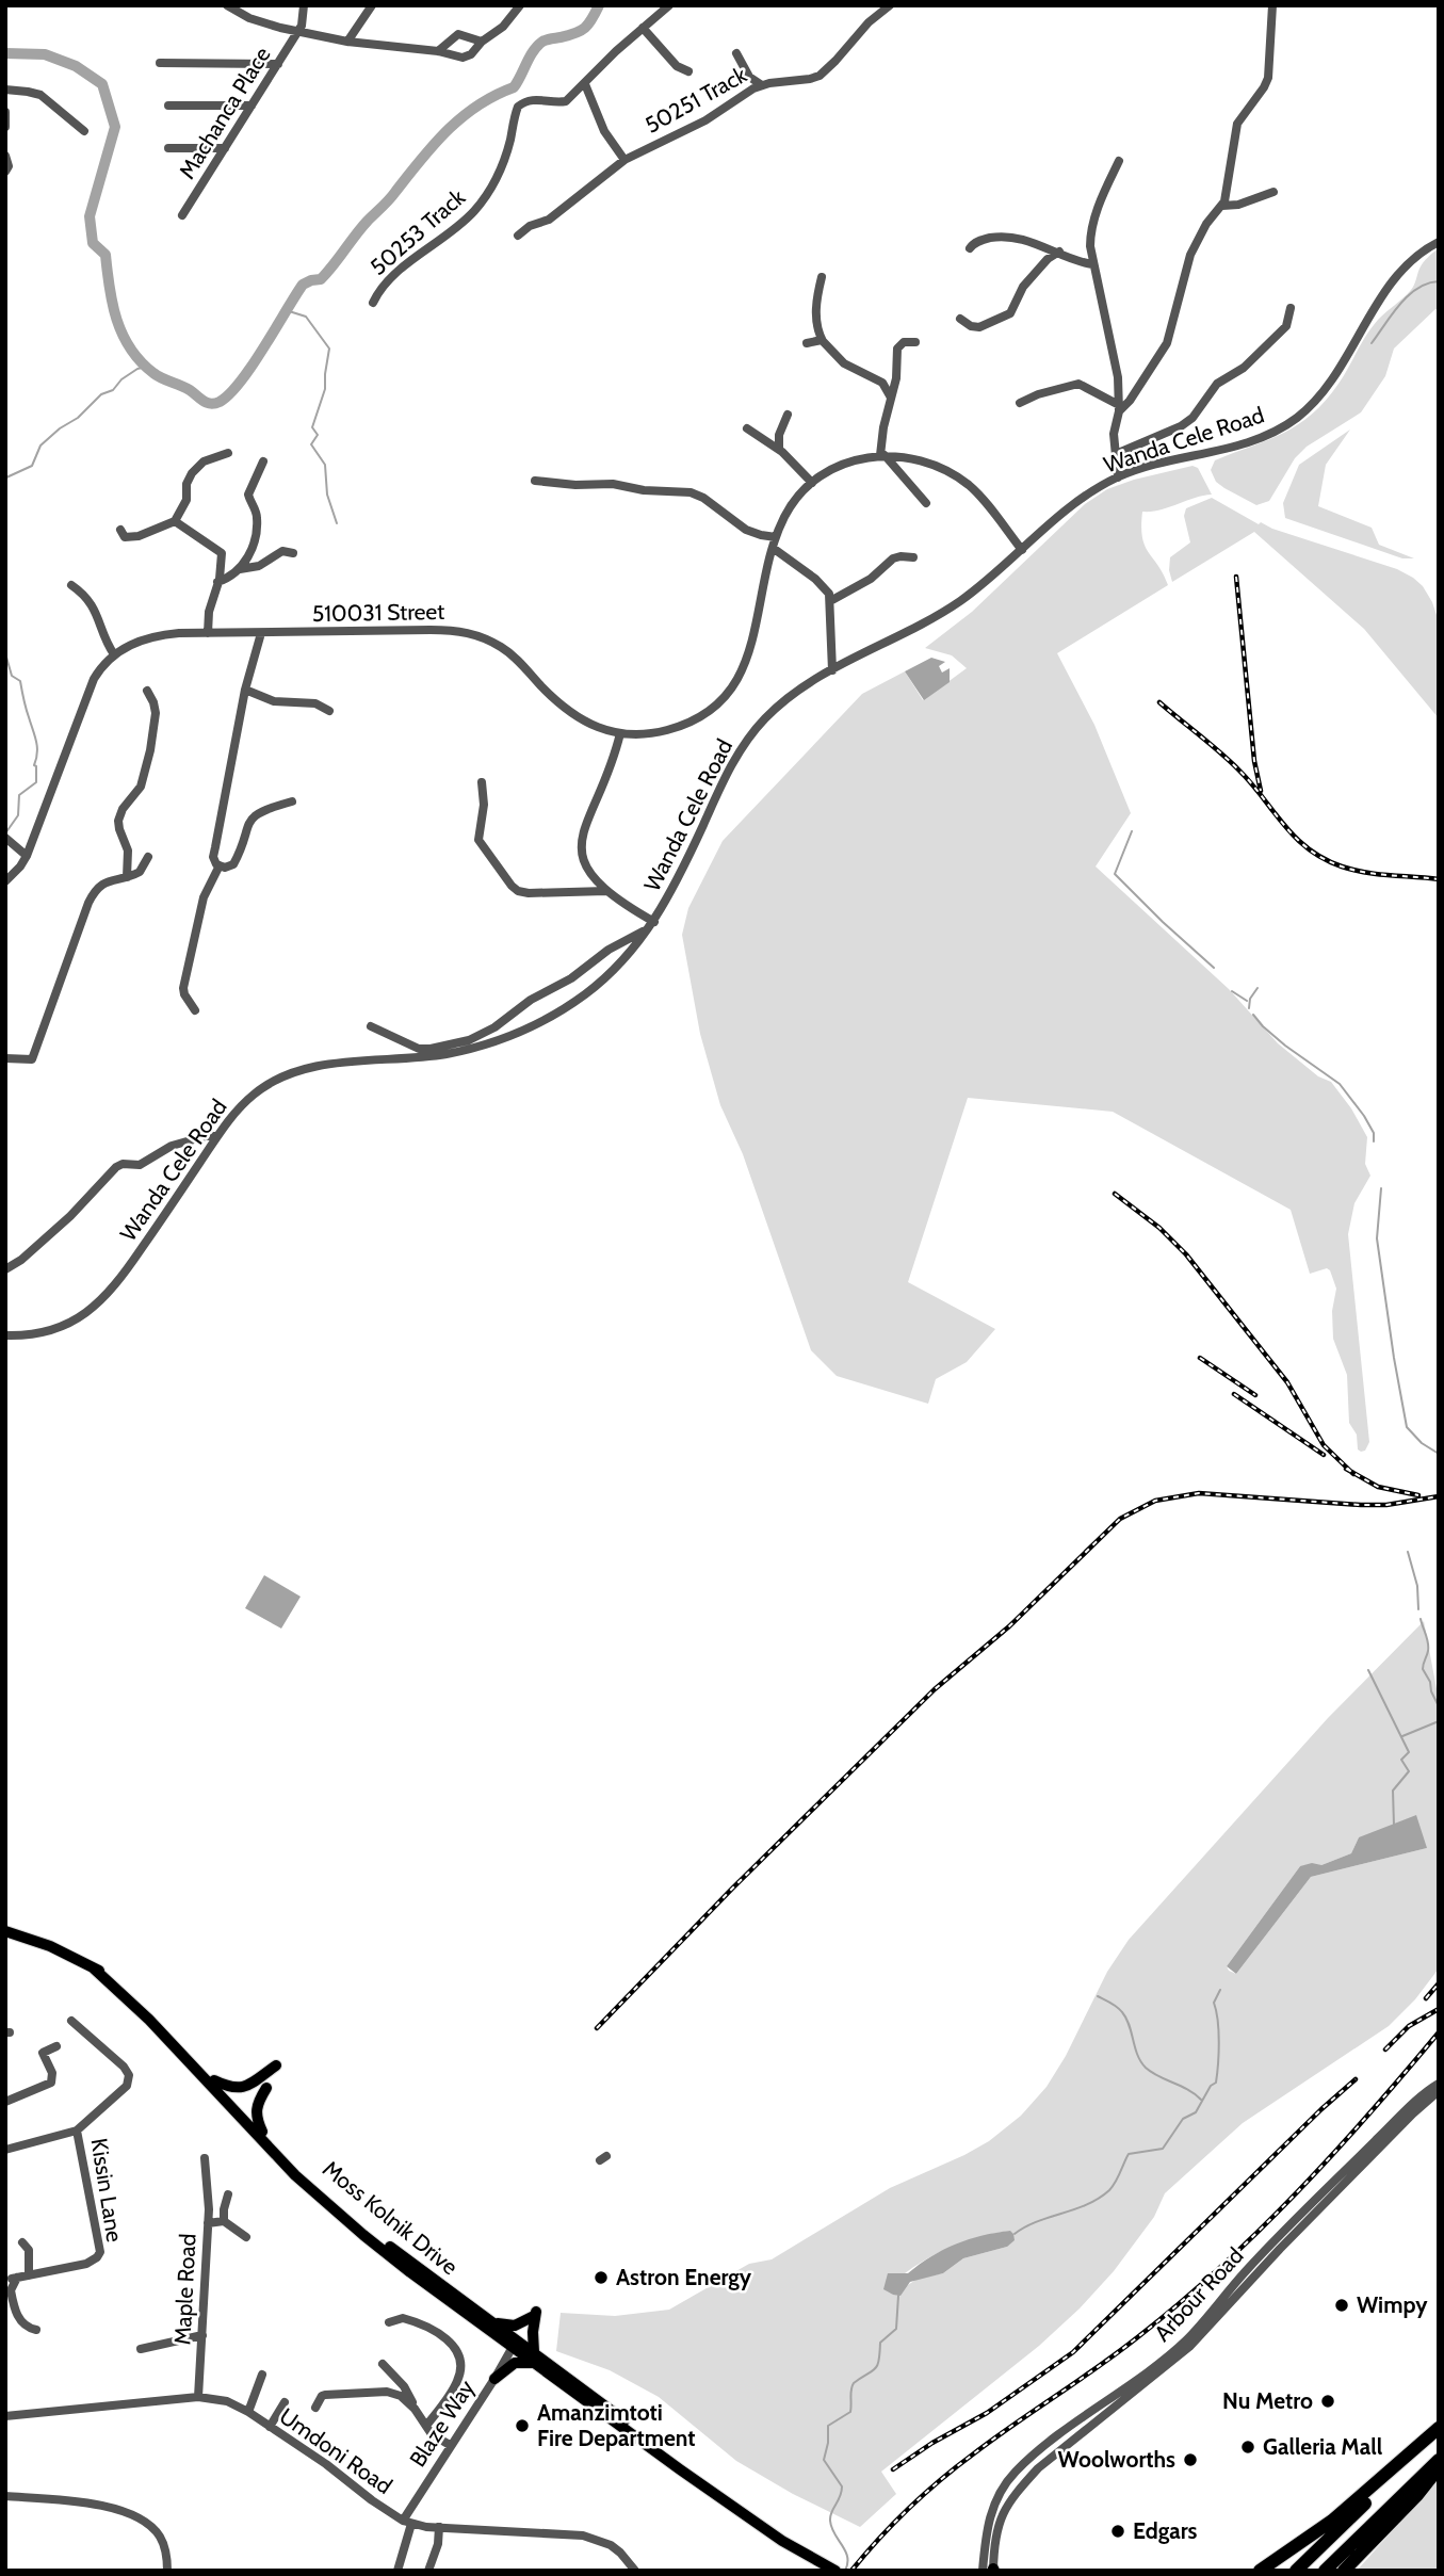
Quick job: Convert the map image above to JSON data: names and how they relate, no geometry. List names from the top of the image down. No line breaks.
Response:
{"streets":{"main road":["Moss Kolnik Drive"],"street":["50251 Track","Machanca Place","50253 Track","Wanda Cele Road","510031 Street","Kissin Lane","Maple Road","Arbour Road","Blaze Way","Umdoni Road"]},"crossings":[["Wanda Cele Road","510031 Street"],["Moss Kolnik Drive","Blaze Way"],["Maple Road","Umdoni Road"],["Blaze Way","Umdoni Road"]],"places":["Astron Energy","Wimpy","Nu Metro","Amanzimtoti Fire Department","Galleria Mall","Woolworths","Edgars"]}
